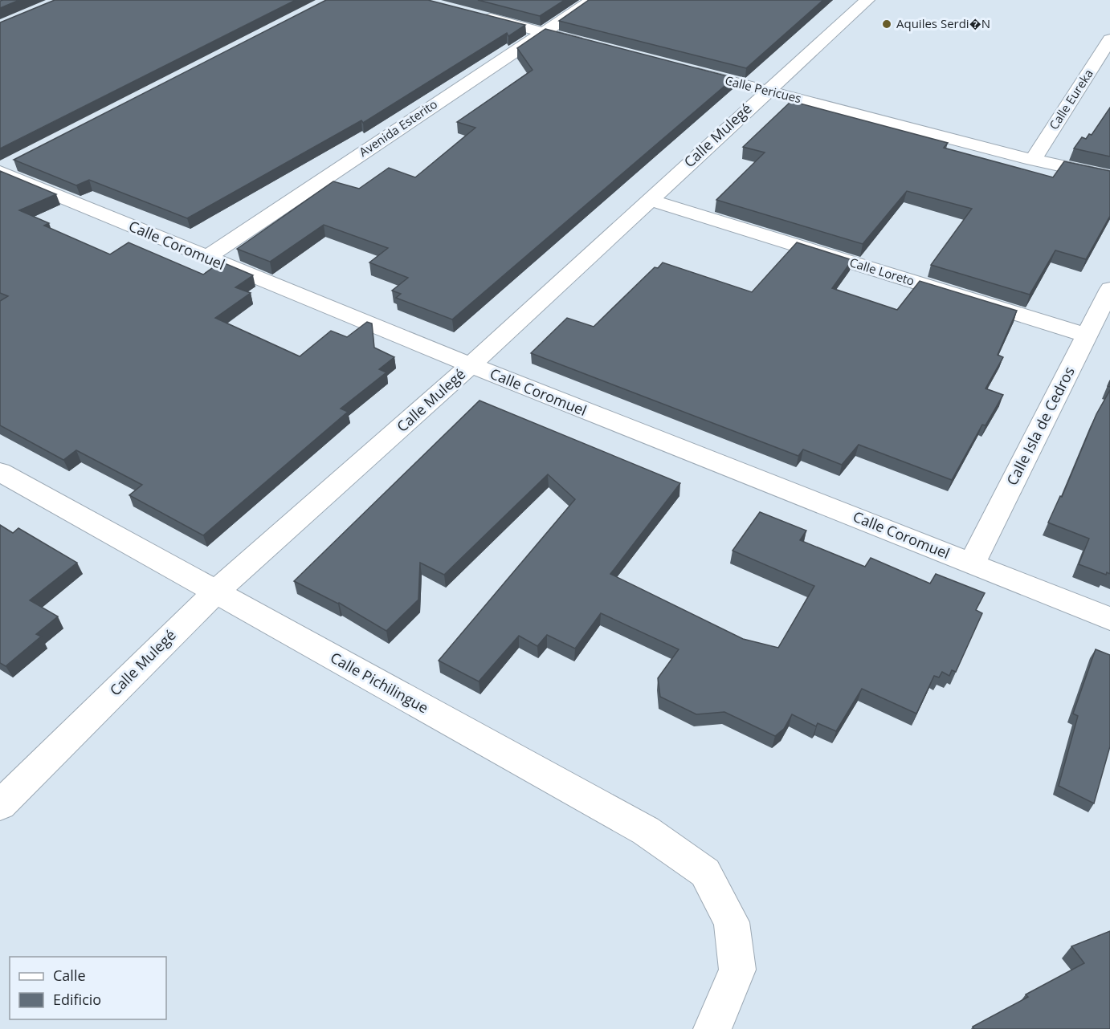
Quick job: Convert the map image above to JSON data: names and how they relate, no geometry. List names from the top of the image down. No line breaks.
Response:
{"streets":{"street":["Calle Pericues","Calle Eureka","Avenida Esterito","Calle Mulegé","Calle Coromuel","Calle Loreto","Calle Isla de Cedros","Calle Pichilingue"]},"crossings":[["Calle Pericues","Calle Eureka"],["Calle Pericues","Calle Mulegé"],["Avenida Esterito","Calle Coromuel"],["Calle Mulegé","Calle Coromuel"],["Calle Mulegé","Calle Loreto"],["Calle Mulegé","Calle Pichilingue"],["Calle Coromuel","Calle Isla de Cedros"],["Calle Loreto","Calle Isla de Cedros"]],"places":["Aquiles Serdi�N"],"legend":["Calle","Edificio"]}
